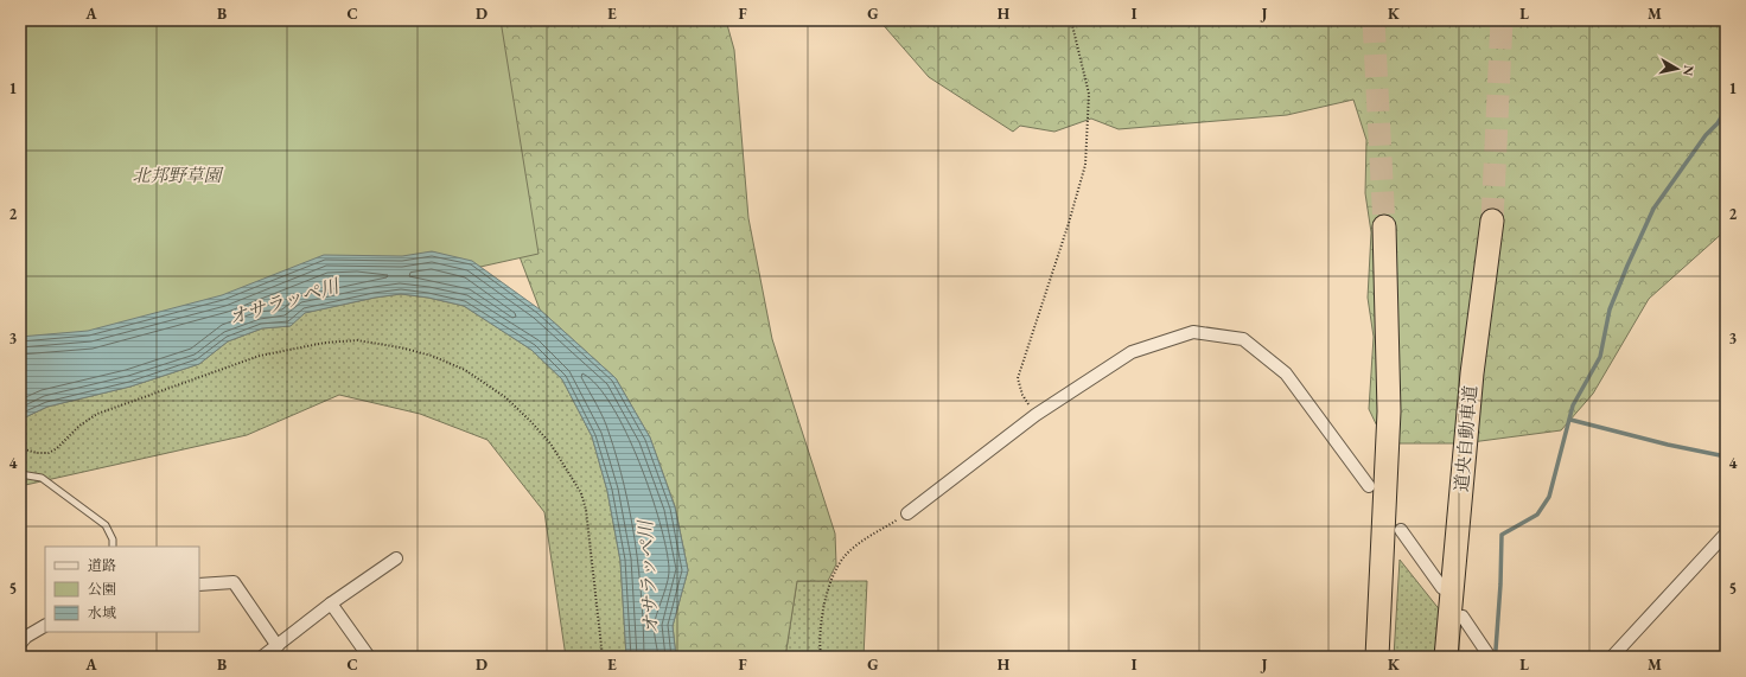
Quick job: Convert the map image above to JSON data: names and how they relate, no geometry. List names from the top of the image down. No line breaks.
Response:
{"streets":{"highway":["道央自動車道"]},"water":["オサラッペ川"],"parks":["北邦野草園"],"legend":["道路","公園","水域"],"north":"right","grid":{"columns":["A","B","C","D","E","F","G","H","I","J","K","L","M"],"rows":["1","2","3","4","5"]}}
